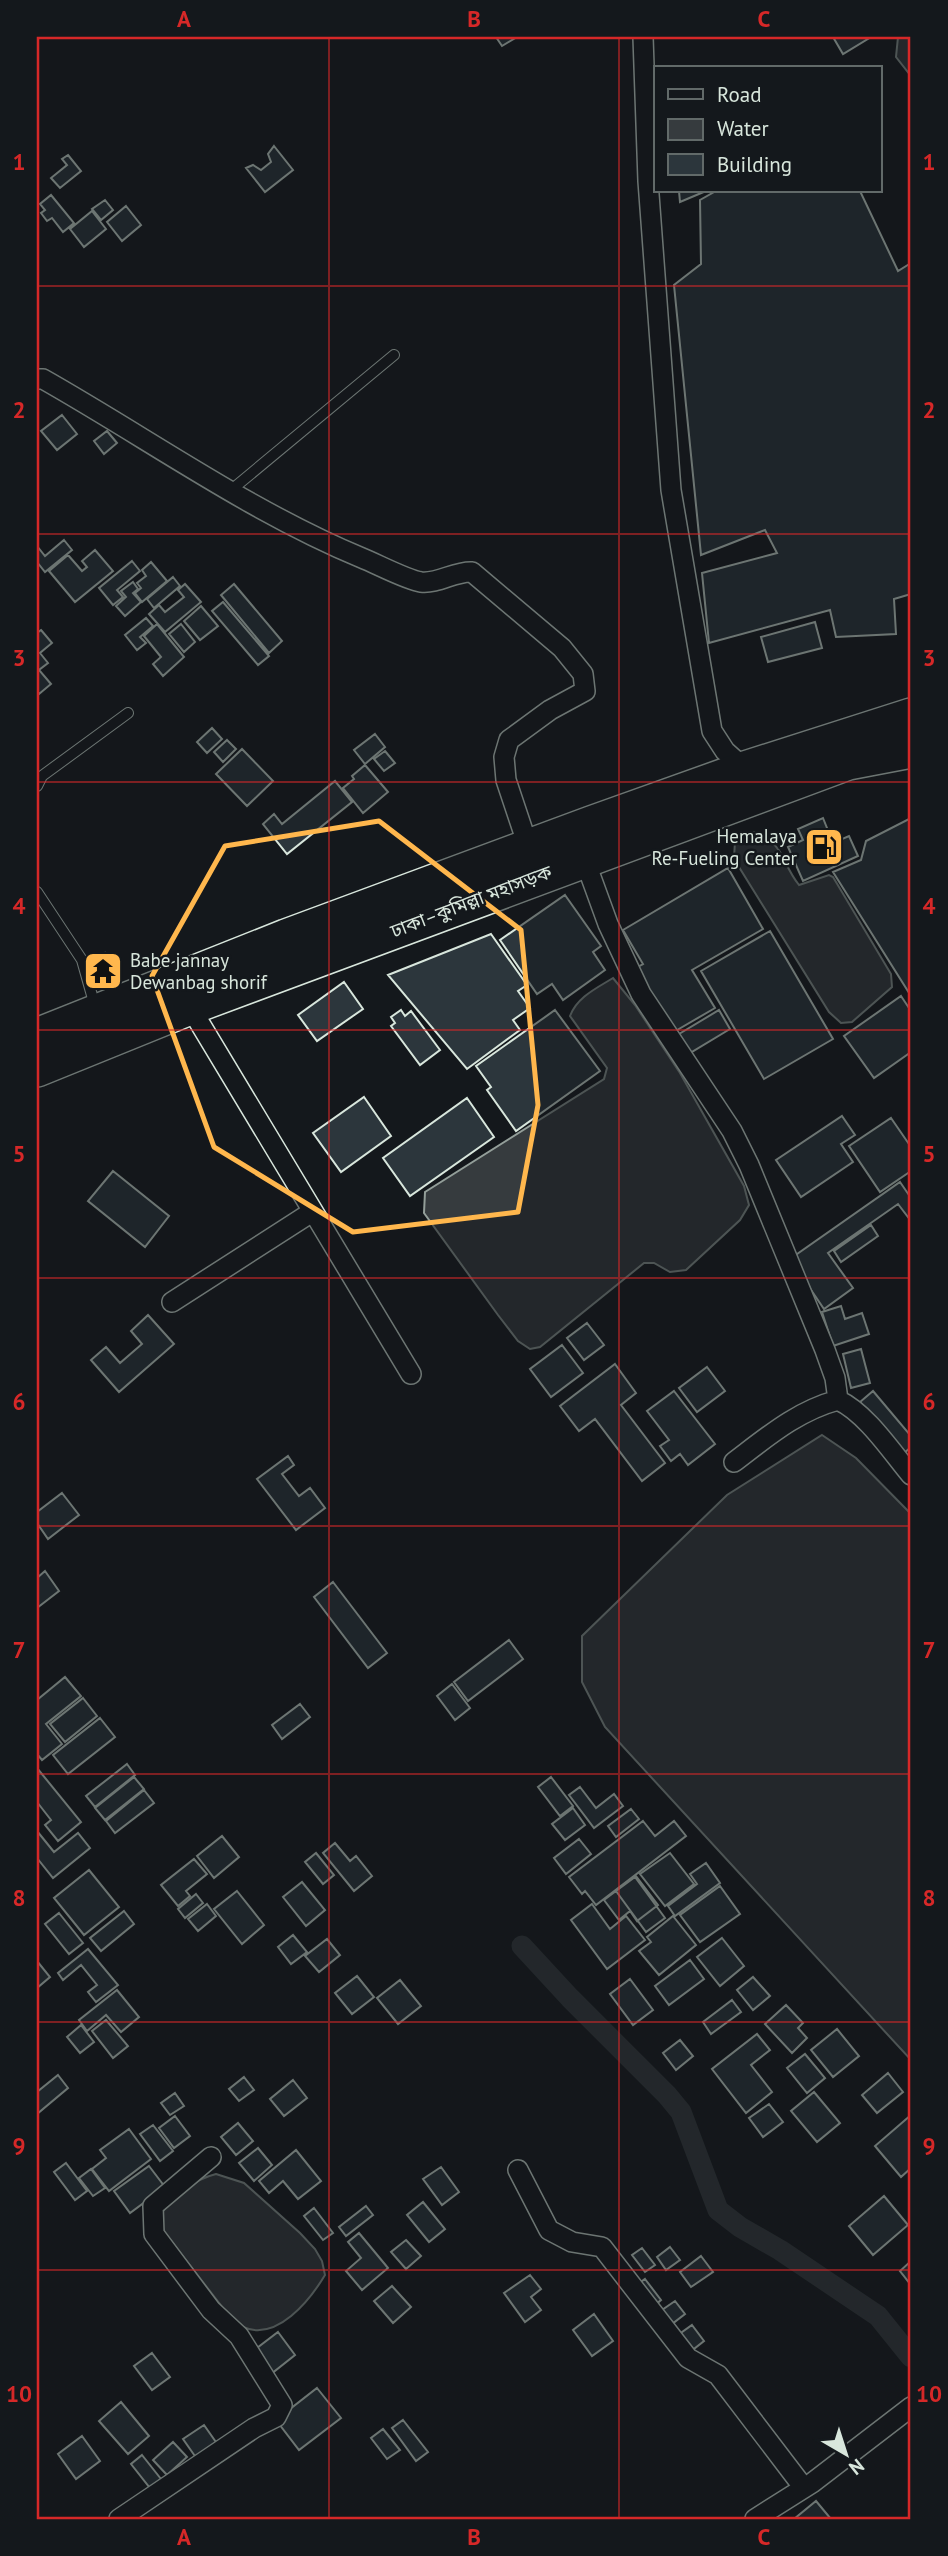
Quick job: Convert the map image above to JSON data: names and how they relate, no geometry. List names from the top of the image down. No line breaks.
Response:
{"streets":{"highway":["ঢাকা–কুমিল্লা মহাসড়ক"]},"places":{"fuel station":["Hemalaya Re-Fueling Center"],"temple":["Babe jannay Dewanbag shorif"]},"legend":["Road","Water","Building"],"north":"bottom right","grid":{"columns":["A","B","C"],"rows":["1","2","3","4","5","6","7","8","9","10"]}}
